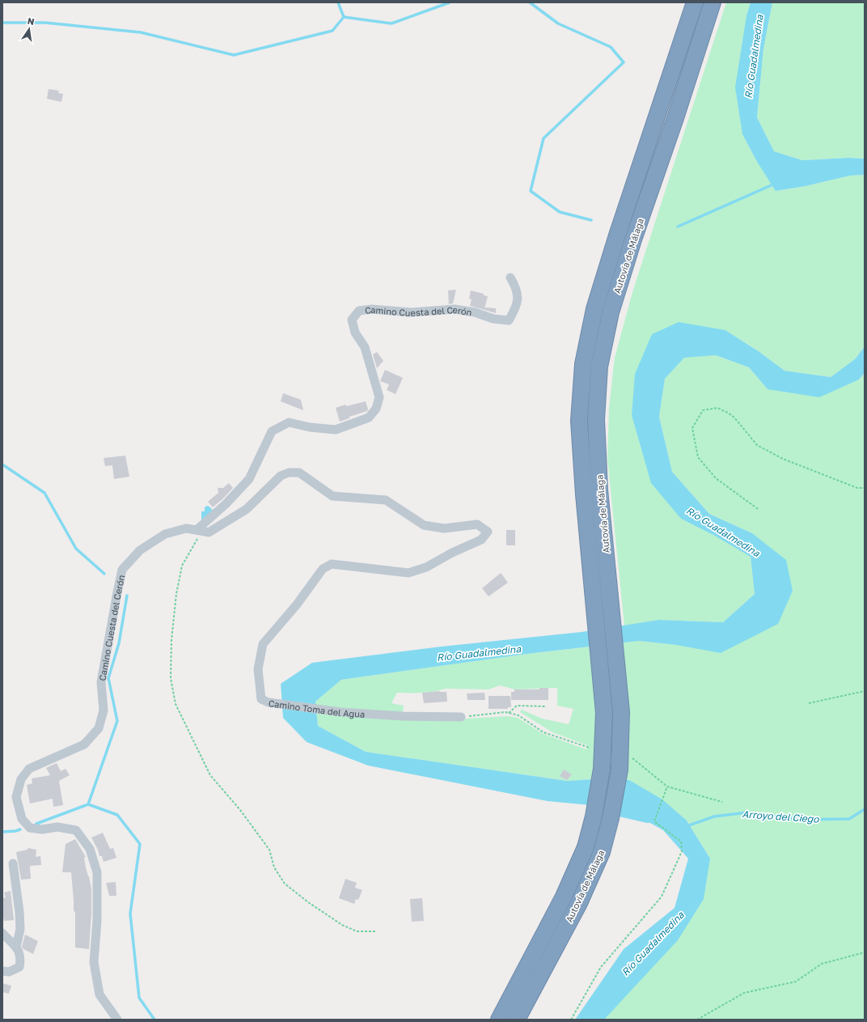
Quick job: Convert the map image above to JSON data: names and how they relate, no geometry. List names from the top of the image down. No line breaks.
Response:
{"streets":{"highway":["Autovía de Málaga"],"street":["Camino Cuesta del Cerón","Camino Toma del Agua"]},"crossings":[["Camino Cuesta del Cerón","Camino Toma del Agua"]],"water":["Río Guadalmedina","Arroyo del Ciego"],"north":"top"}
